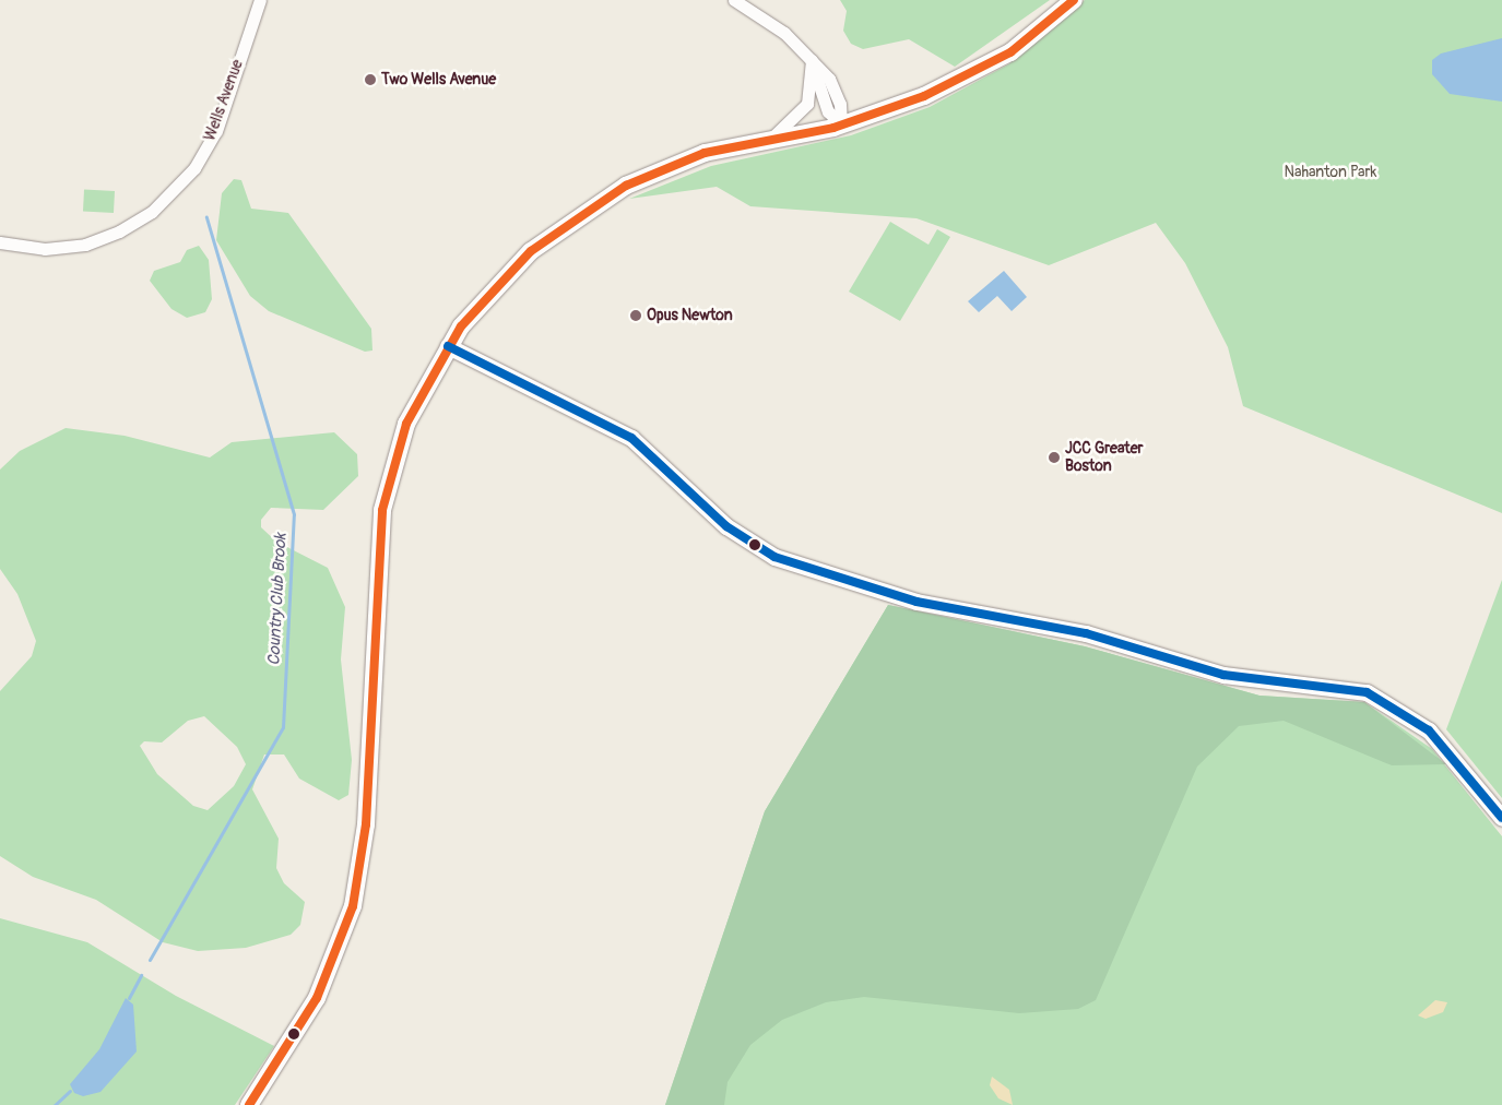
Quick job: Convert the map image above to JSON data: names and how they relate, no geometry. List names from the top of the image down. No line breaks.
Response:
{"streets":{"street":["Wells Avenue"]},"water":["Country Club Brook"],"parks":["Nahanton Park"],"places":["Two Wells Avenue","Opus Newton","JCC Greater Boston"]}
